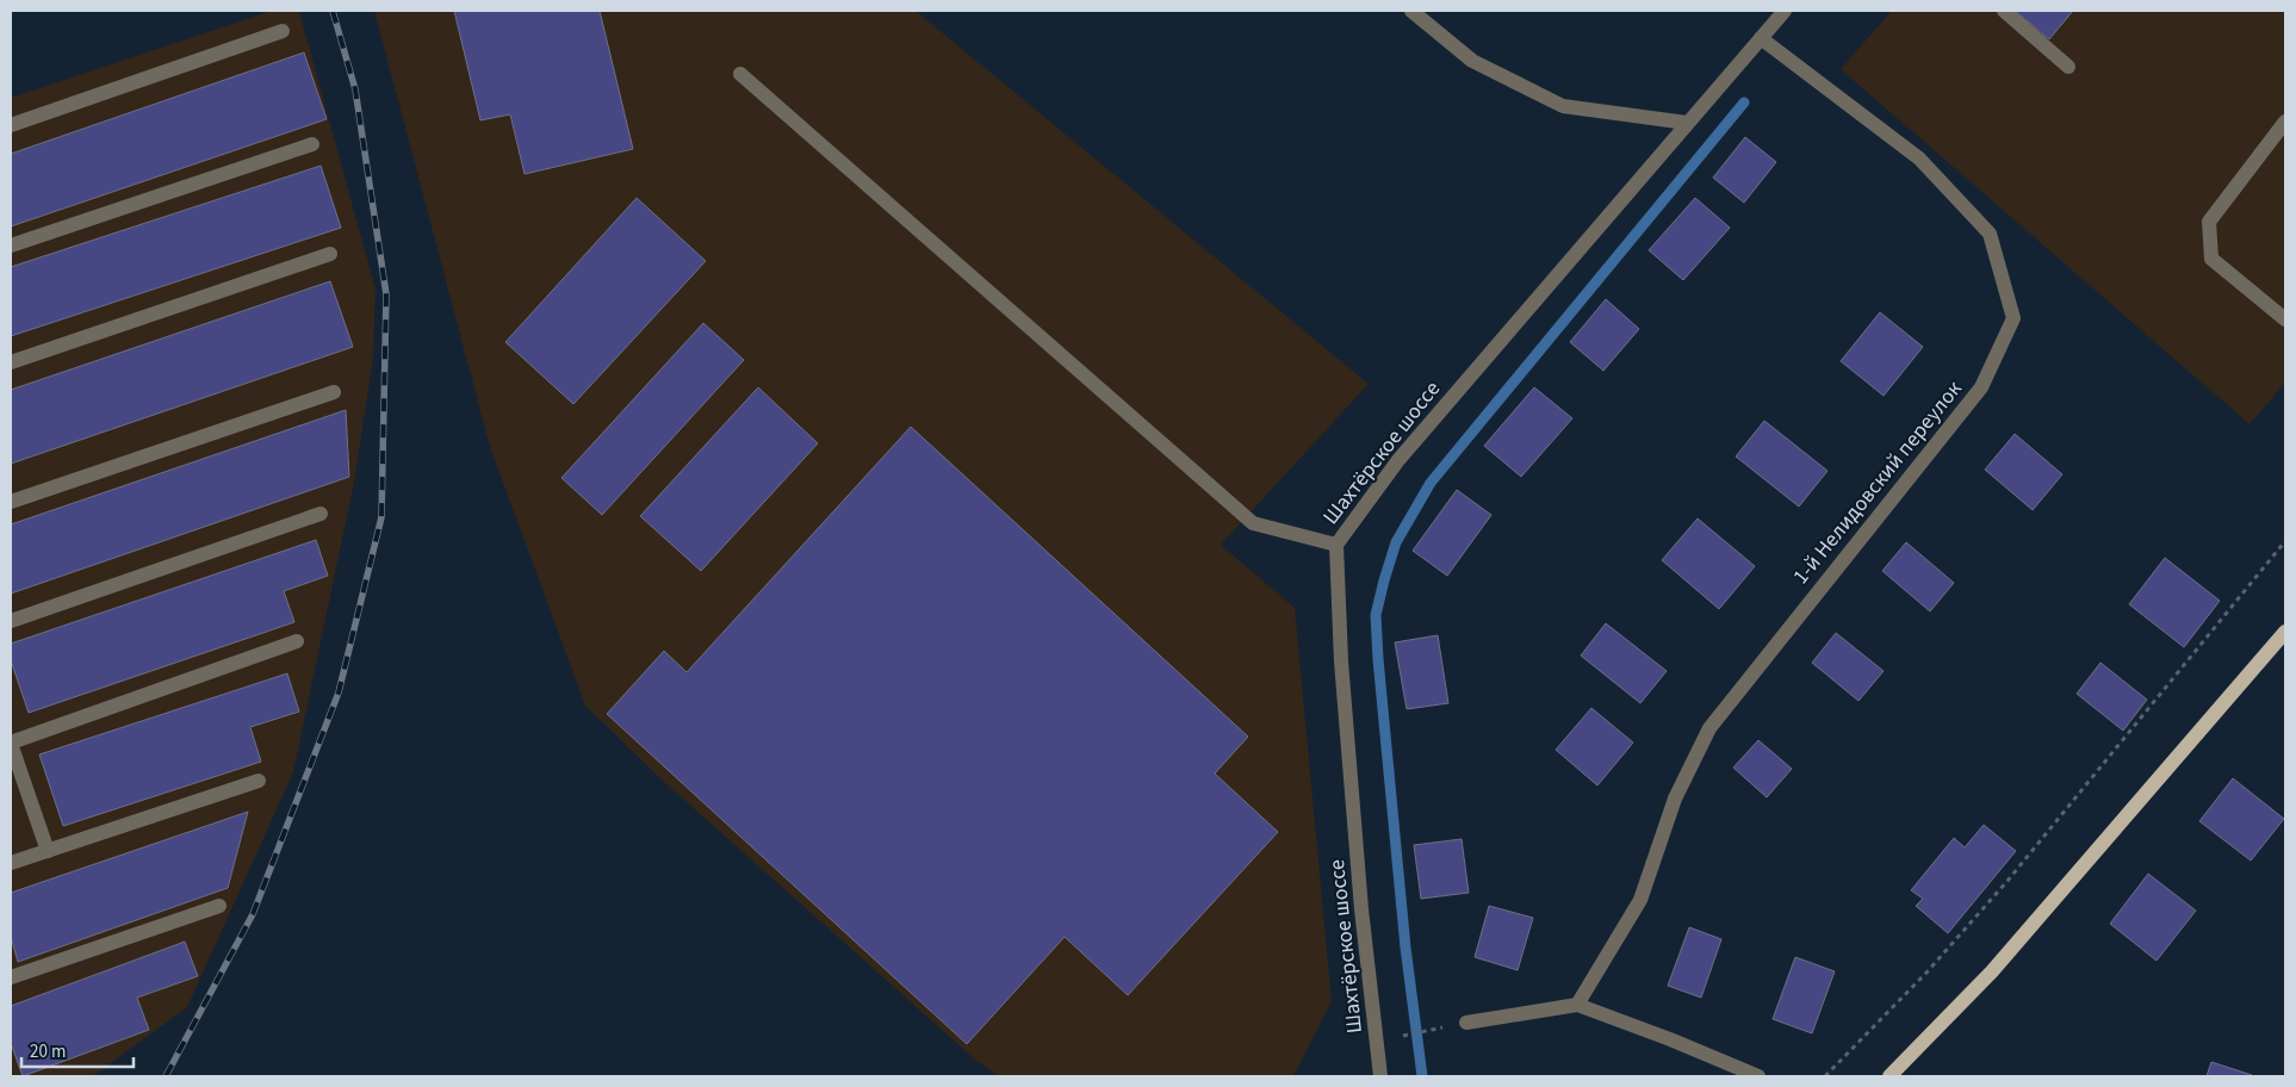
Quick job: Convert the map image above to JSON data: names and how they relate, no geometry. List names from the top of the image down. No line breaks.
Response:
{"streets":{"street":["Шахтёрское шоссе","1-й Нелидовский переулок"]},"crossings":[["Шахтёрское шоссе","1-й Нелидовский переулок"]],"scale_bar":"20 m"}
